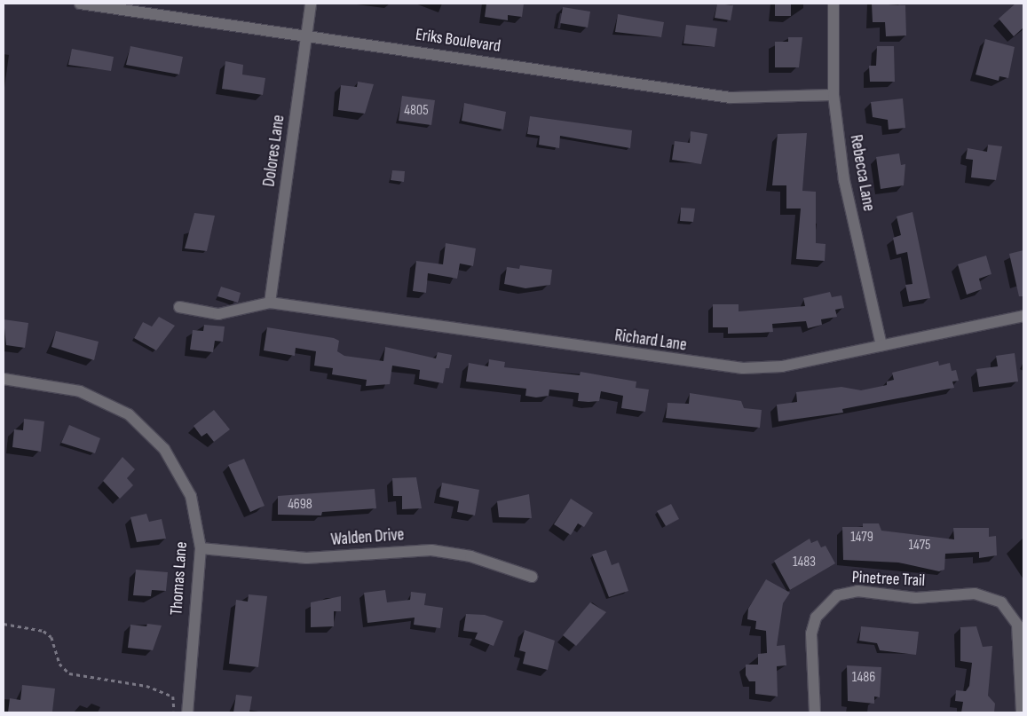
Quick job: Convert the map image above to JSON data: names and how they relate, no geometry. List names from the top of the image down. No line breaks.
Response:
{"streets":{"street":["Eriks Boulevard","Dolores Lane","Rebecca Lane","Richard Lane","Walden Drive","Thomas Lane","Pinetree Trail"]},"crossings":[["Eriks Boulevard","Dolores Lane"],["Eriks Boulevard","Rebecca Lane"],["Dolores Lane","Richard Lane"],["Rebecca Lane","Richard Lane"],["Walden Drive","Thomas Lane"]],"house_numbers":["4805","4698","1479","1475","1483","1486"]}
